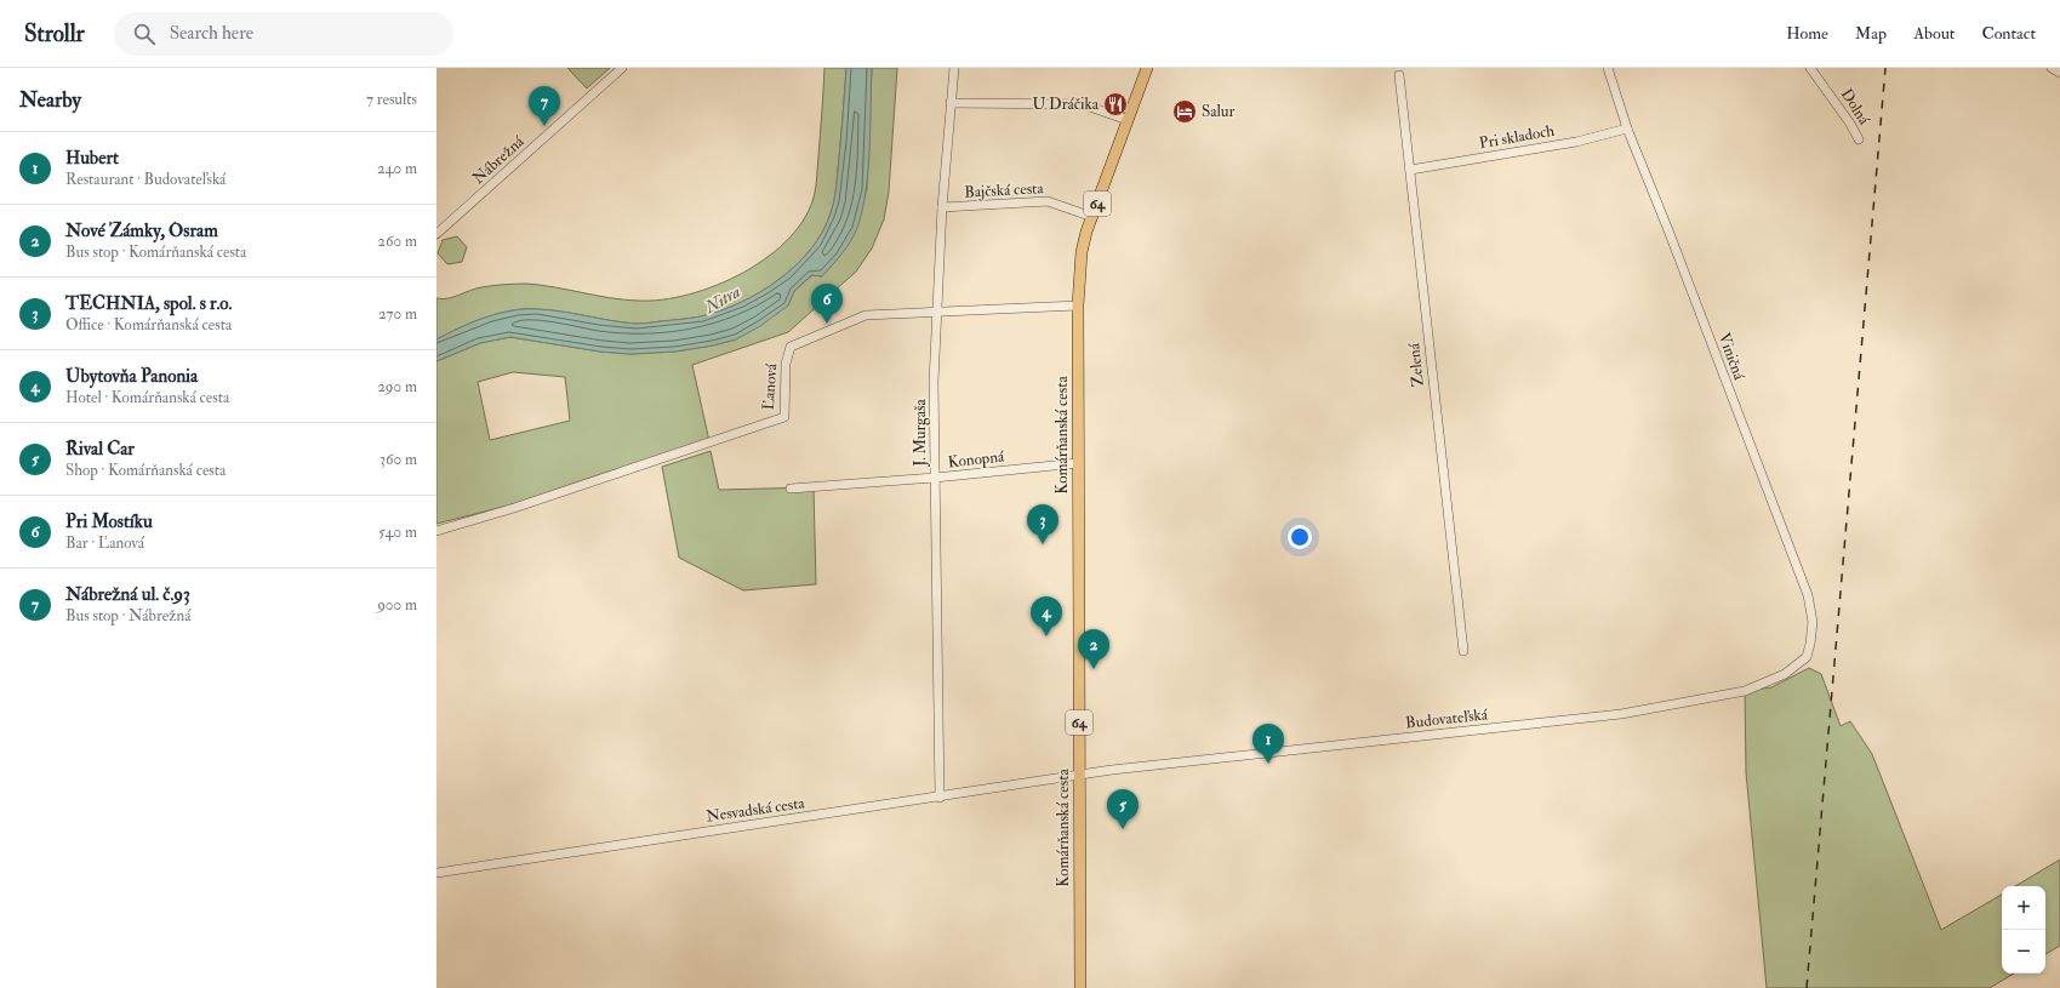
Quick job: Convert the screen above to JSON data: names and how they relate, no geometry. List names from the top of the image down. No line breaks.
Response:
{"streets":{"main road":["64","Komárňanská cesta"],"street":["Dolná","Pri skladoch","Nábrežná","Bajčská cesta","Viničná","Zelená","Ľanová","J. Murgaša","Konopná","Budovateľská","Nesvadská cesta"]},"crossings":[["Pri skladoch","Viničná"],["Pri skladoch","Zelená"],["Bajčská cesta","J. Murgaša"],["Bajčská cesta","Komárňanská cesta"],["Viničná","Budovateľská"],["Ľanová","J. Murgaša"],["Ľanová","Komárňanská cesta"],["J. Murgaša","Konopná"],["J. Murgaša","Nesvadská cesta"],["Komárňanská cesta","Konopná"],["Komárňanská cesta","Budovateľská"],["Komárňanská cesta","Nesvadská cesta"],["Budovateľská","Nesvadská cesta"]],"water":["Nitra"],"places":{"restaurant":["U Dráčika"],"hotel":["Salur"]},"page":{"header":"Strollr","search":"Search here","nav":["Home","Map","About","Contact"],"heading":["Nearby","7 results"],"pins":["7","6","3","4","2","1","5"],"list":[{"mark":"1","name":"Hubert","note":"Restaurant · Budovateľská","value":"240 m"},{"mark":"2","name":"Nové Zámky, Osram","note":"Bus stop · Komárňanská cesta","value":"260 m"},{"mark":"3","name":"TECHNIA, spol. s r.o.","note":"Office · Komárňanská cesta","value":"270 m"},{"mark":"4","name":"Ubytovňa Panonia","note":"Hotel · Komárňanská cesta","value":"290 m"},{"mark":"5","name":"Rival Car","note":"Shop · Komárňanská cesta","value":"360 m"},{"mark":"6","name":"Pri Mostíku","note":"Bar · Ľanová","value":"540 m"},{"mark":"7","name":"Nábrežná ul. č.93","note":"Bus stop · Nábrežná","value":"900 m"}],"map_buttons":["+","−"]}}
